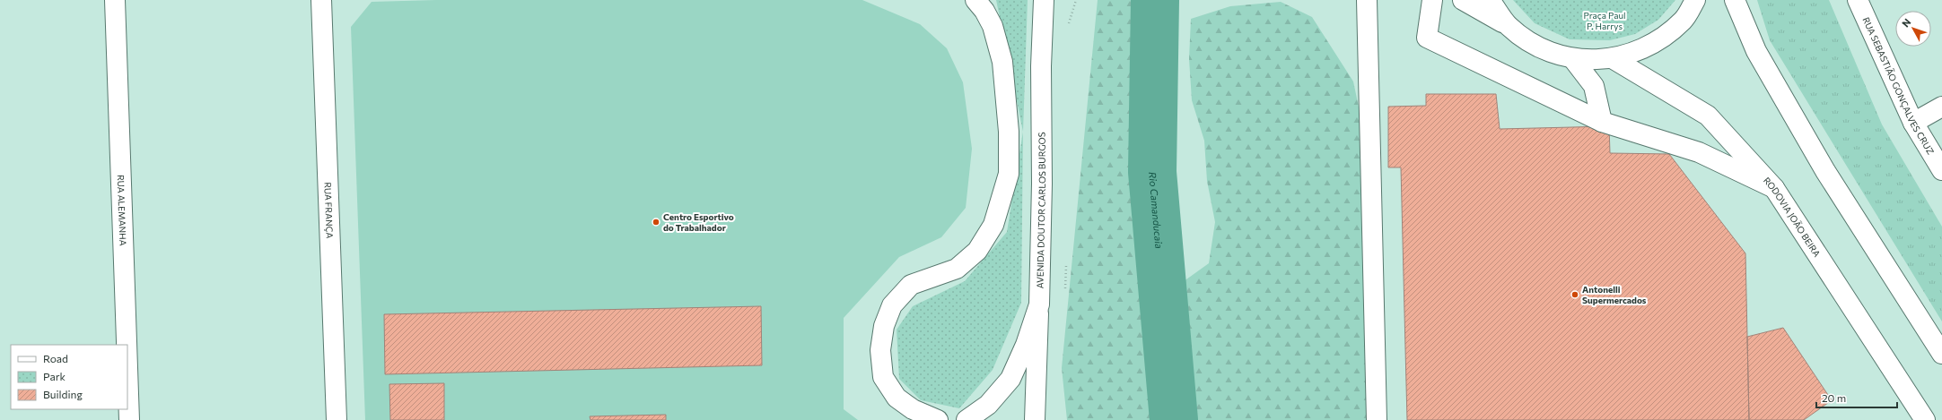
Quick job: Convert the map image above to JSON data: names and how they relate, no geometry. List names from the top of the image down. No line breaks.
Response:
{"streets":{"main road":["RUA SEBASTIÃO GONÇALVES CRUZ","RUA FRANÇA","RUA ALEMANHA","AVENIDA DOUTOR CARLOS BURGOS","RODOVIA JOÃO BEIRA"]},"water":["Rio Camanducaia"],"parks":["Praça Paul P. Harrys"],"places":["Centro Esportivo do Trabalhador","Antonelli Supermercados"],"legend":["Road","Park","Building"],"scale_bar":"20 m","north":"top left"}
